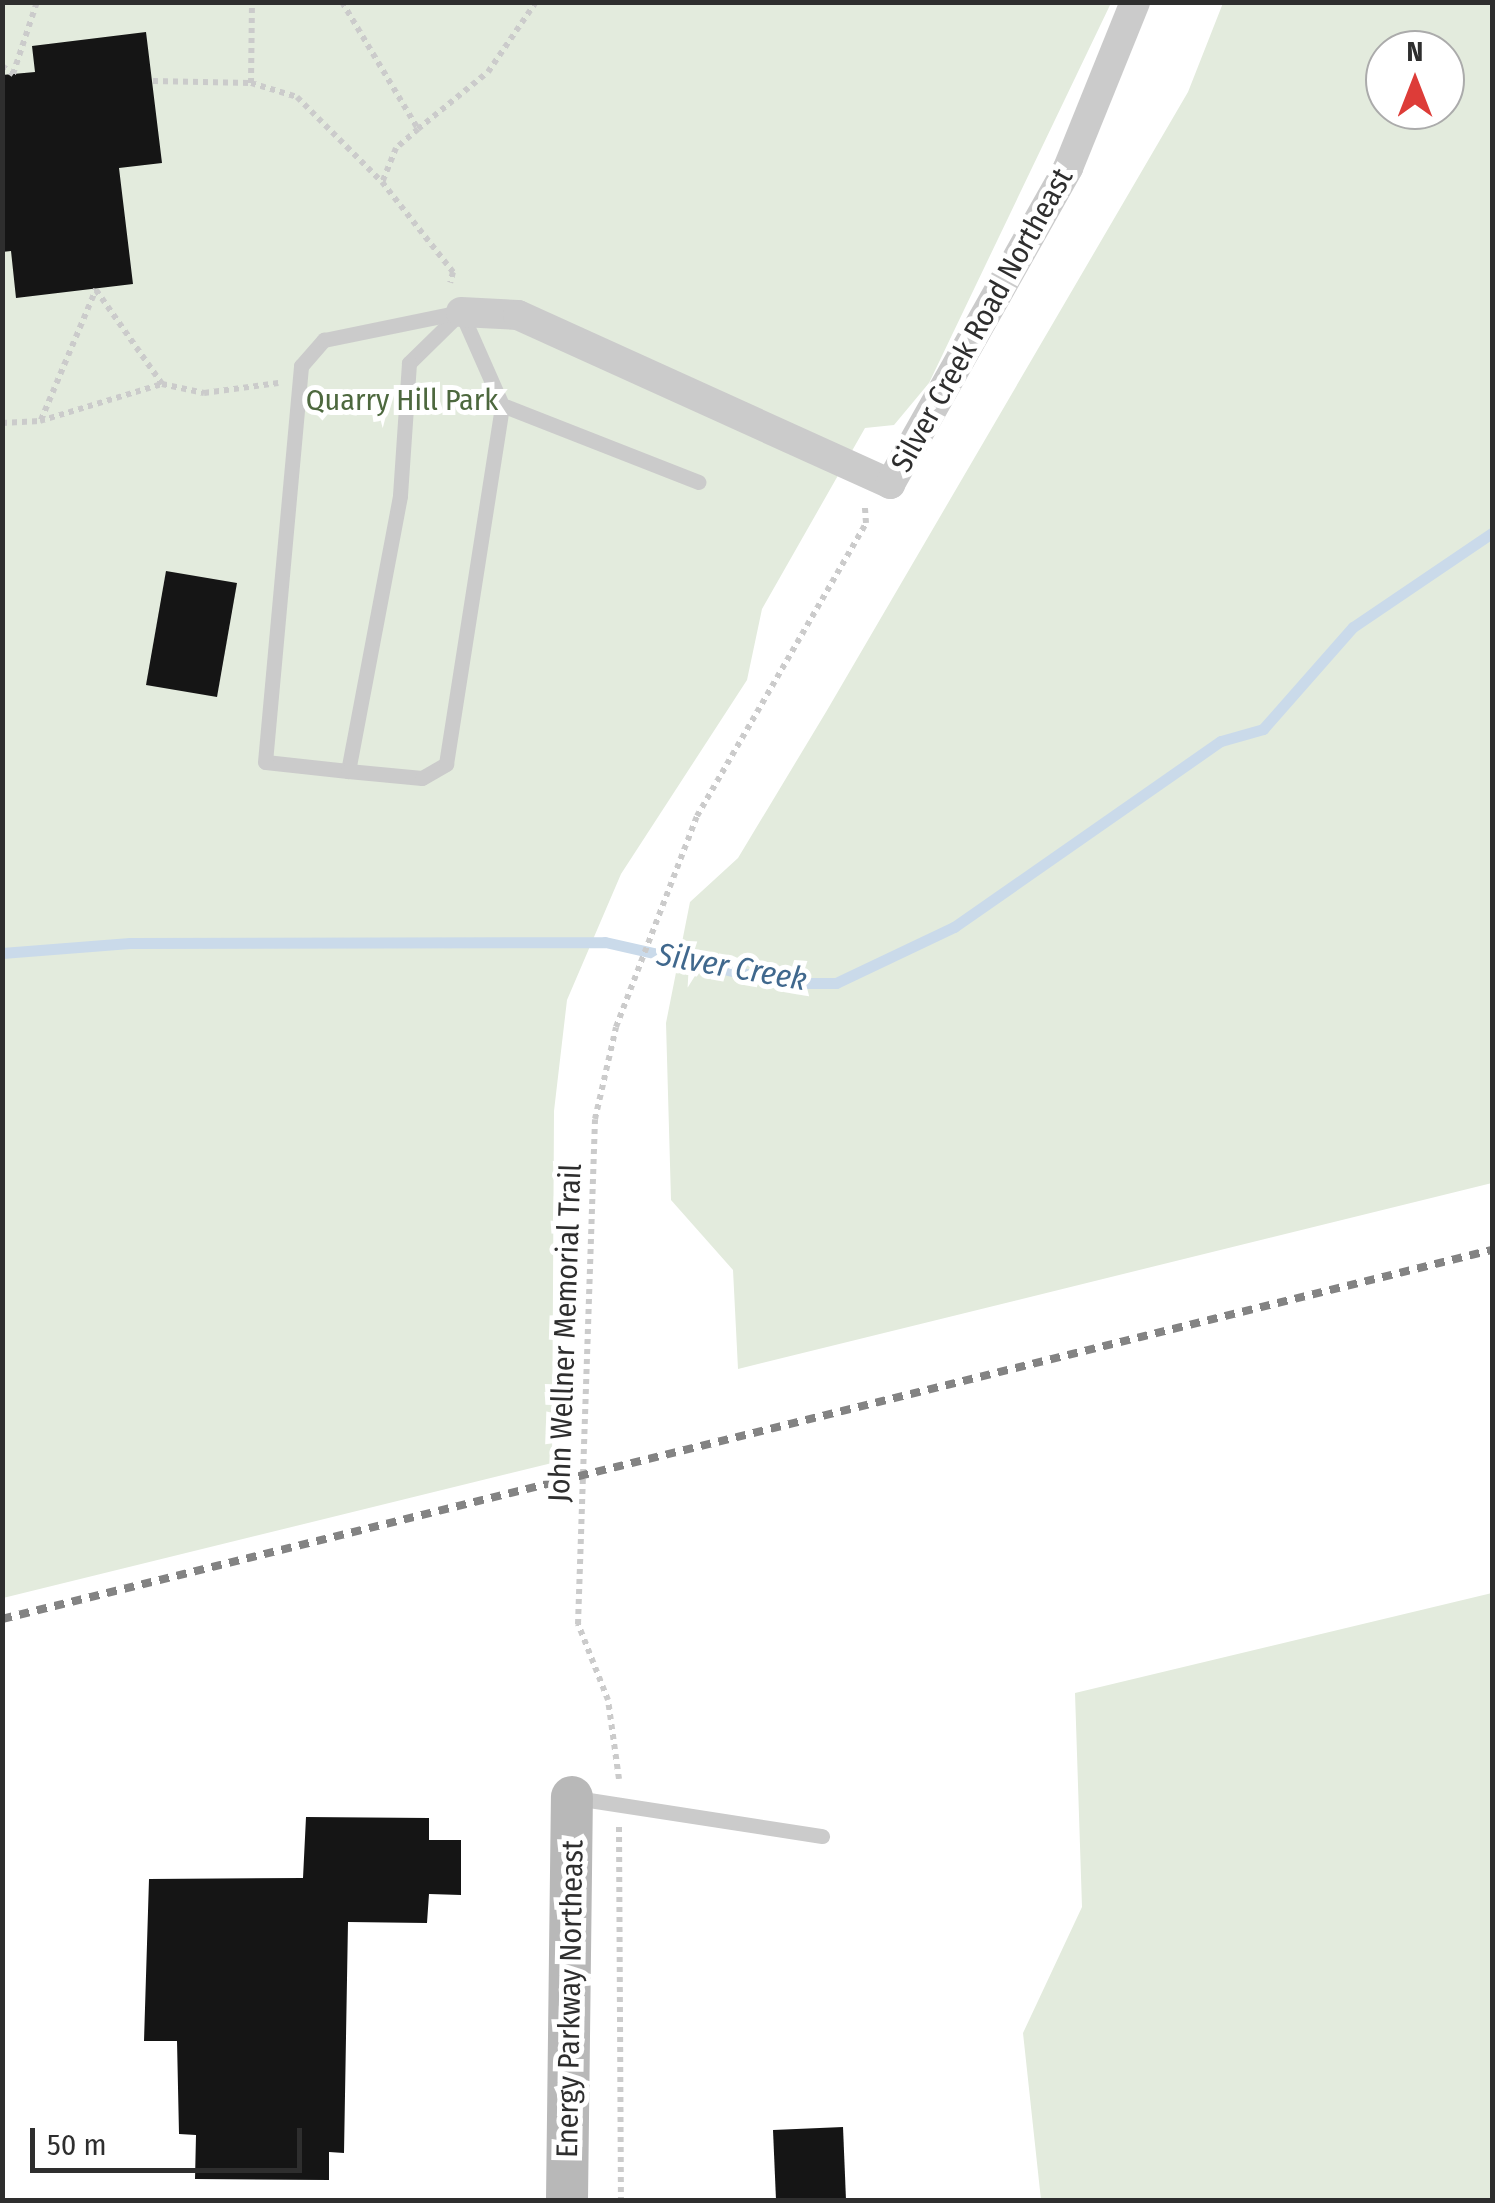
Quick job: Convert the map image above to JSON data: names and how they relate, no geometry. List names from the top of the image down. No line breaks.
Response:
{"streets":{"street":["Silver Creek Road Northeast","Energy Parkway Northeast"],"path":["John Wellner Memorial Trail"]},"water":["Silver Creek"],"parks":["Quarry Hill Park"],"scale_bar":"50 m","north":"top"}
